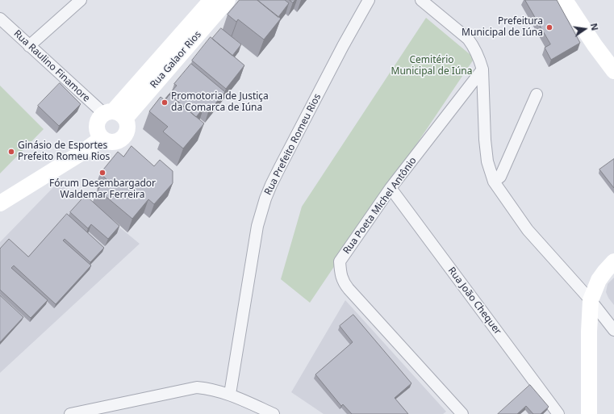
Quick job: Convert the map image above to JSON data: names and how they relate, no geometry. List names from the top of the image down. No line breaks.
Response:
{"streets":{"street":["Rua Galaor Rios","Rua Raulino Finamore","Rua Prefeito Romeu Rios","Rua Poeta Michel Antônio","Rua João Chequer"]},"crossings":[["Rua Galaor Rios","Rua Raulino Finamore"],["Rua Poeta Michel Antônio","Rua João Chequer"]],"parks":["Cemitério Municipal de Iúna"],"places":["Prefeitura Municipal de Iúna","Promotoria de Justiça da Comarca de Iúna","Ginásio de Esportes Prefeito Romeu Rios","Fórum Desembargador Waldemar Ferreira"],"north":"right"}
